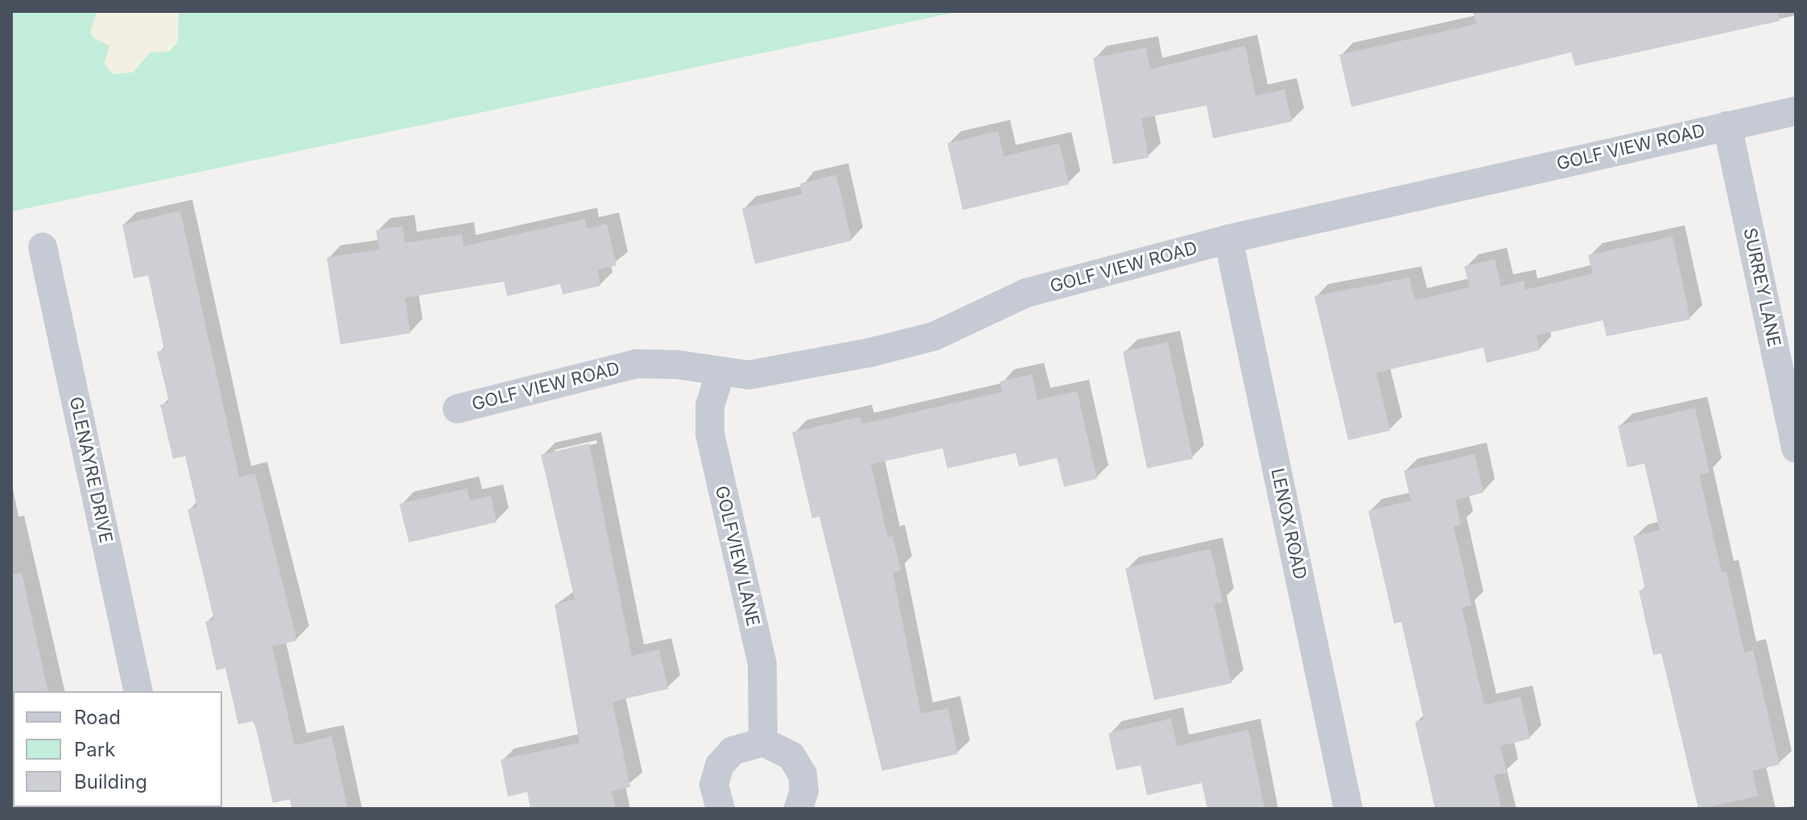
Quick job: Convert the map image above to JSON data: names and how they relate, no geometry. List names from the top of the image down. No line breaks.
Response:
{"streets":{"street":["GOLF VIEW ROAD","SURREY LANE","GLENAYRE DRIVE","LENOX ROAD","GOLFVIEW LANE"]},"crossings":[["GOLF VIEW ROAD","SURREY LANE"],["GOLF VIEW ROAD","LENOX ROAD"],["GOLF VIEW ROAD","GOLFVIEW LANE"]],"legend":["Road","Park","Building"]}
